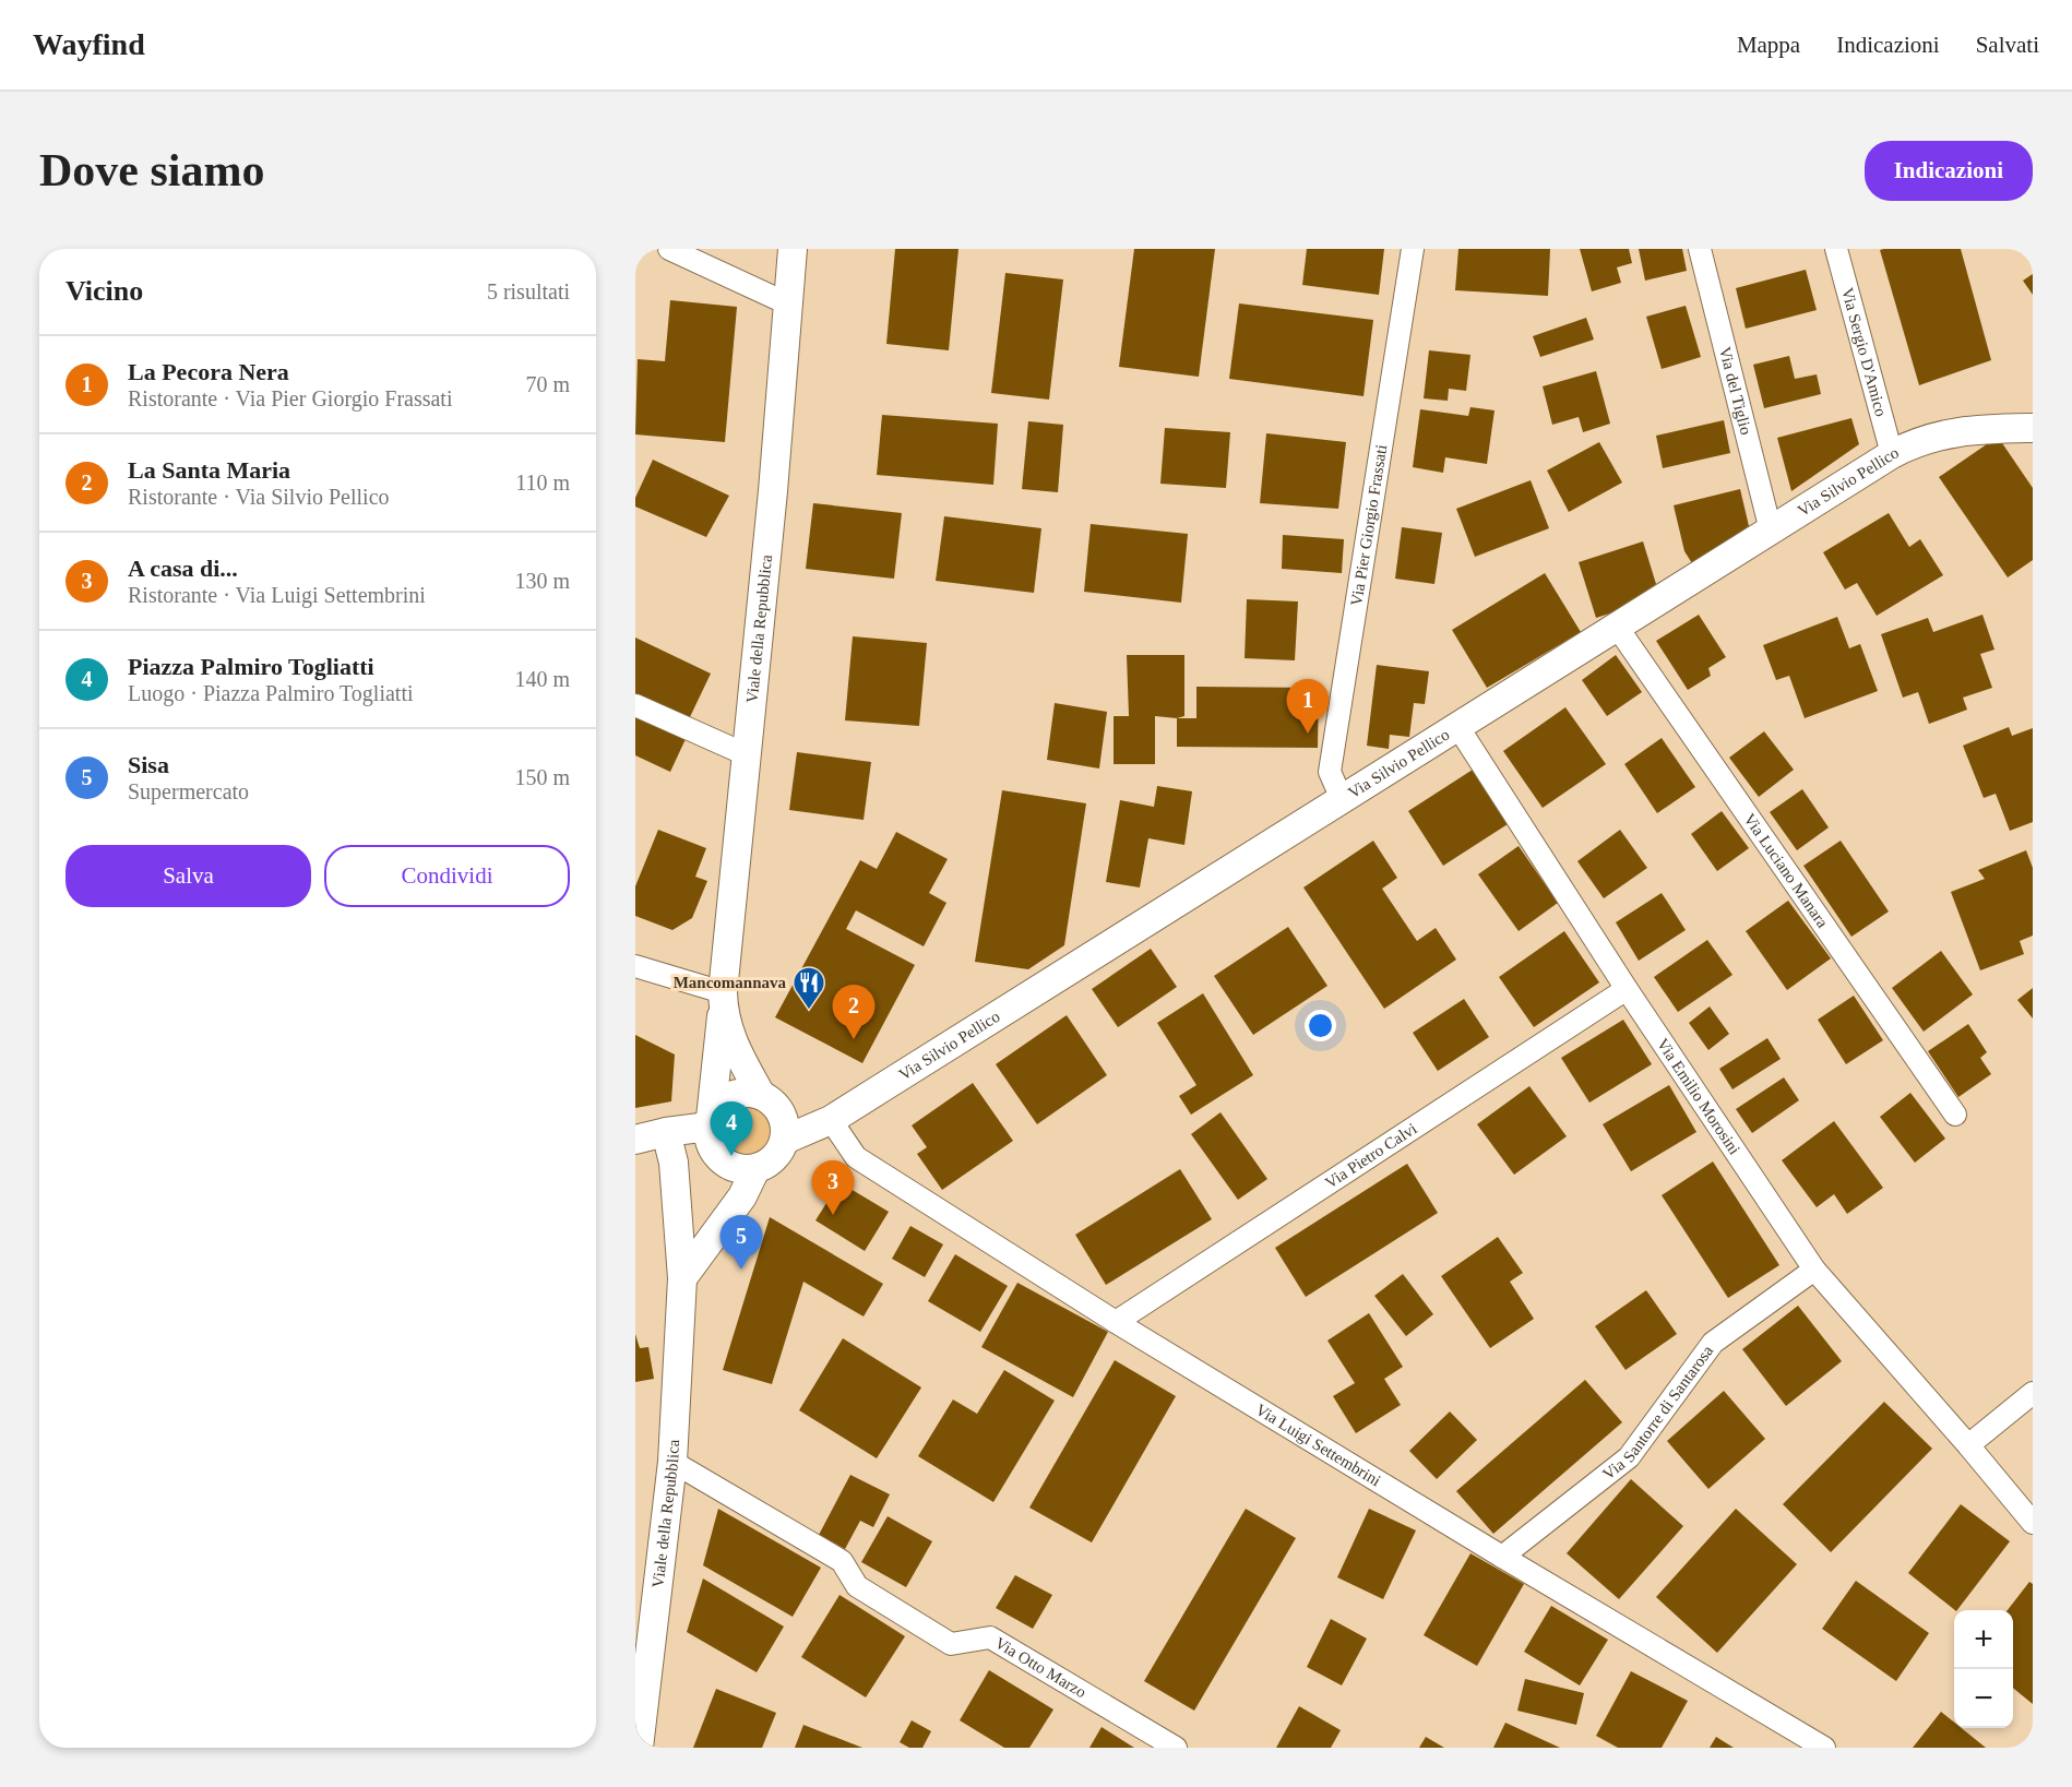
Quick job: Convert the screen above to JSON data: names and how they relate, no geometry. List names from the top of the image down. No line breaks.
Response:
{"streets":{"street":["Via Sergio D'Amico","Via del Tiglio","Via Silvio Pellico","Via Pier Giorgio Frassati","Viale della Repubblica","Via Luciano Manara","Via Emilio Morosini","Via Pietro Calvi","Via Santorre di Santarosa","Via Luigi Settembrini","Via Otto Marzo"]},"crossings":[["Via Sergio D'Amico","Via Silvio Pellico"],["Via del Tiglio","Via Silvio Pellico"],["Via Silvio Pellico","Via Pier Giorgio Frassati"],["Via Silvio Pellico","Via Luciano Manara"],["Via Silvio Pellico","Via Emilio Morosini"],["Via Silvio Pellico","Via Luigi Settembrini"],["Viale della Repubblica","Via Otto Marzo"],["Via Emilio Morosini","Via Pietro Calvi"],["Via Emilio Morosini","Via Santorre di Santarosa"],["Via Pietro Calvi","Via Luigi Settembrini"],["Via Santorre di Santarosa","Via Luigi Settembrini"]],"places":{"restaurant":["Mancomannava"]},"page":{"header":"Wayfind","nav":["Mappa","Indicazioni","Salvati"],"buttons":["Indicazioni",["Salva","Condividi"]],"title":"Dove siamo","heading":["Vicino","5 risultati"],"list":[{"mark":"1","name":"La Pecora Nera","note":"Ristorante · Via Pier Giorgio Frassati","value":"70 m"},{"mark":"2","name":"La Santa Maria","note":"Ristorante · Via Silvio Pellico","value":"110 m"},{"mark":"3","name":"A casa di...","note":"Ristorante · Via Luigi Settembrini","value":"130 m"},{"mark":"4","name":"Piazza Palmiro Togliatti","note":"Luogo · Piazza Palmiro Togliatti","value":"140 m"},{"mark":"5","name":"Sisa","note":"Supermercato","value":"150 m"}],"pins":["1","2","4","3","5"],"map_buttons":["+","−"]}}
